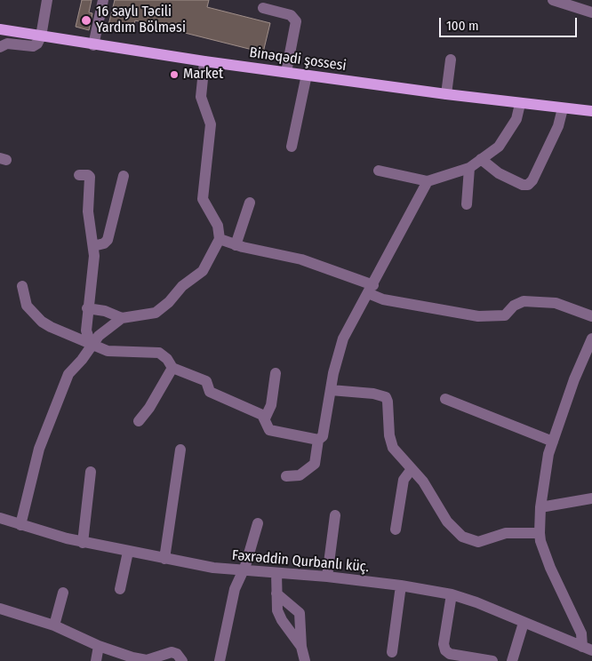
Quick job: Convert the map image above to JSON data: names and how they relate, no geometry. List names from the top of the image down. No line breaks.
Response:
{"streets":{"main road":["Binəqədi şossesi"],"street":["Fəxrəddin Qurbanlı küç."]},"places":["16 saylı Təcili Yardım Bölməsi","Market"],"scale_bar":"100 m"}
